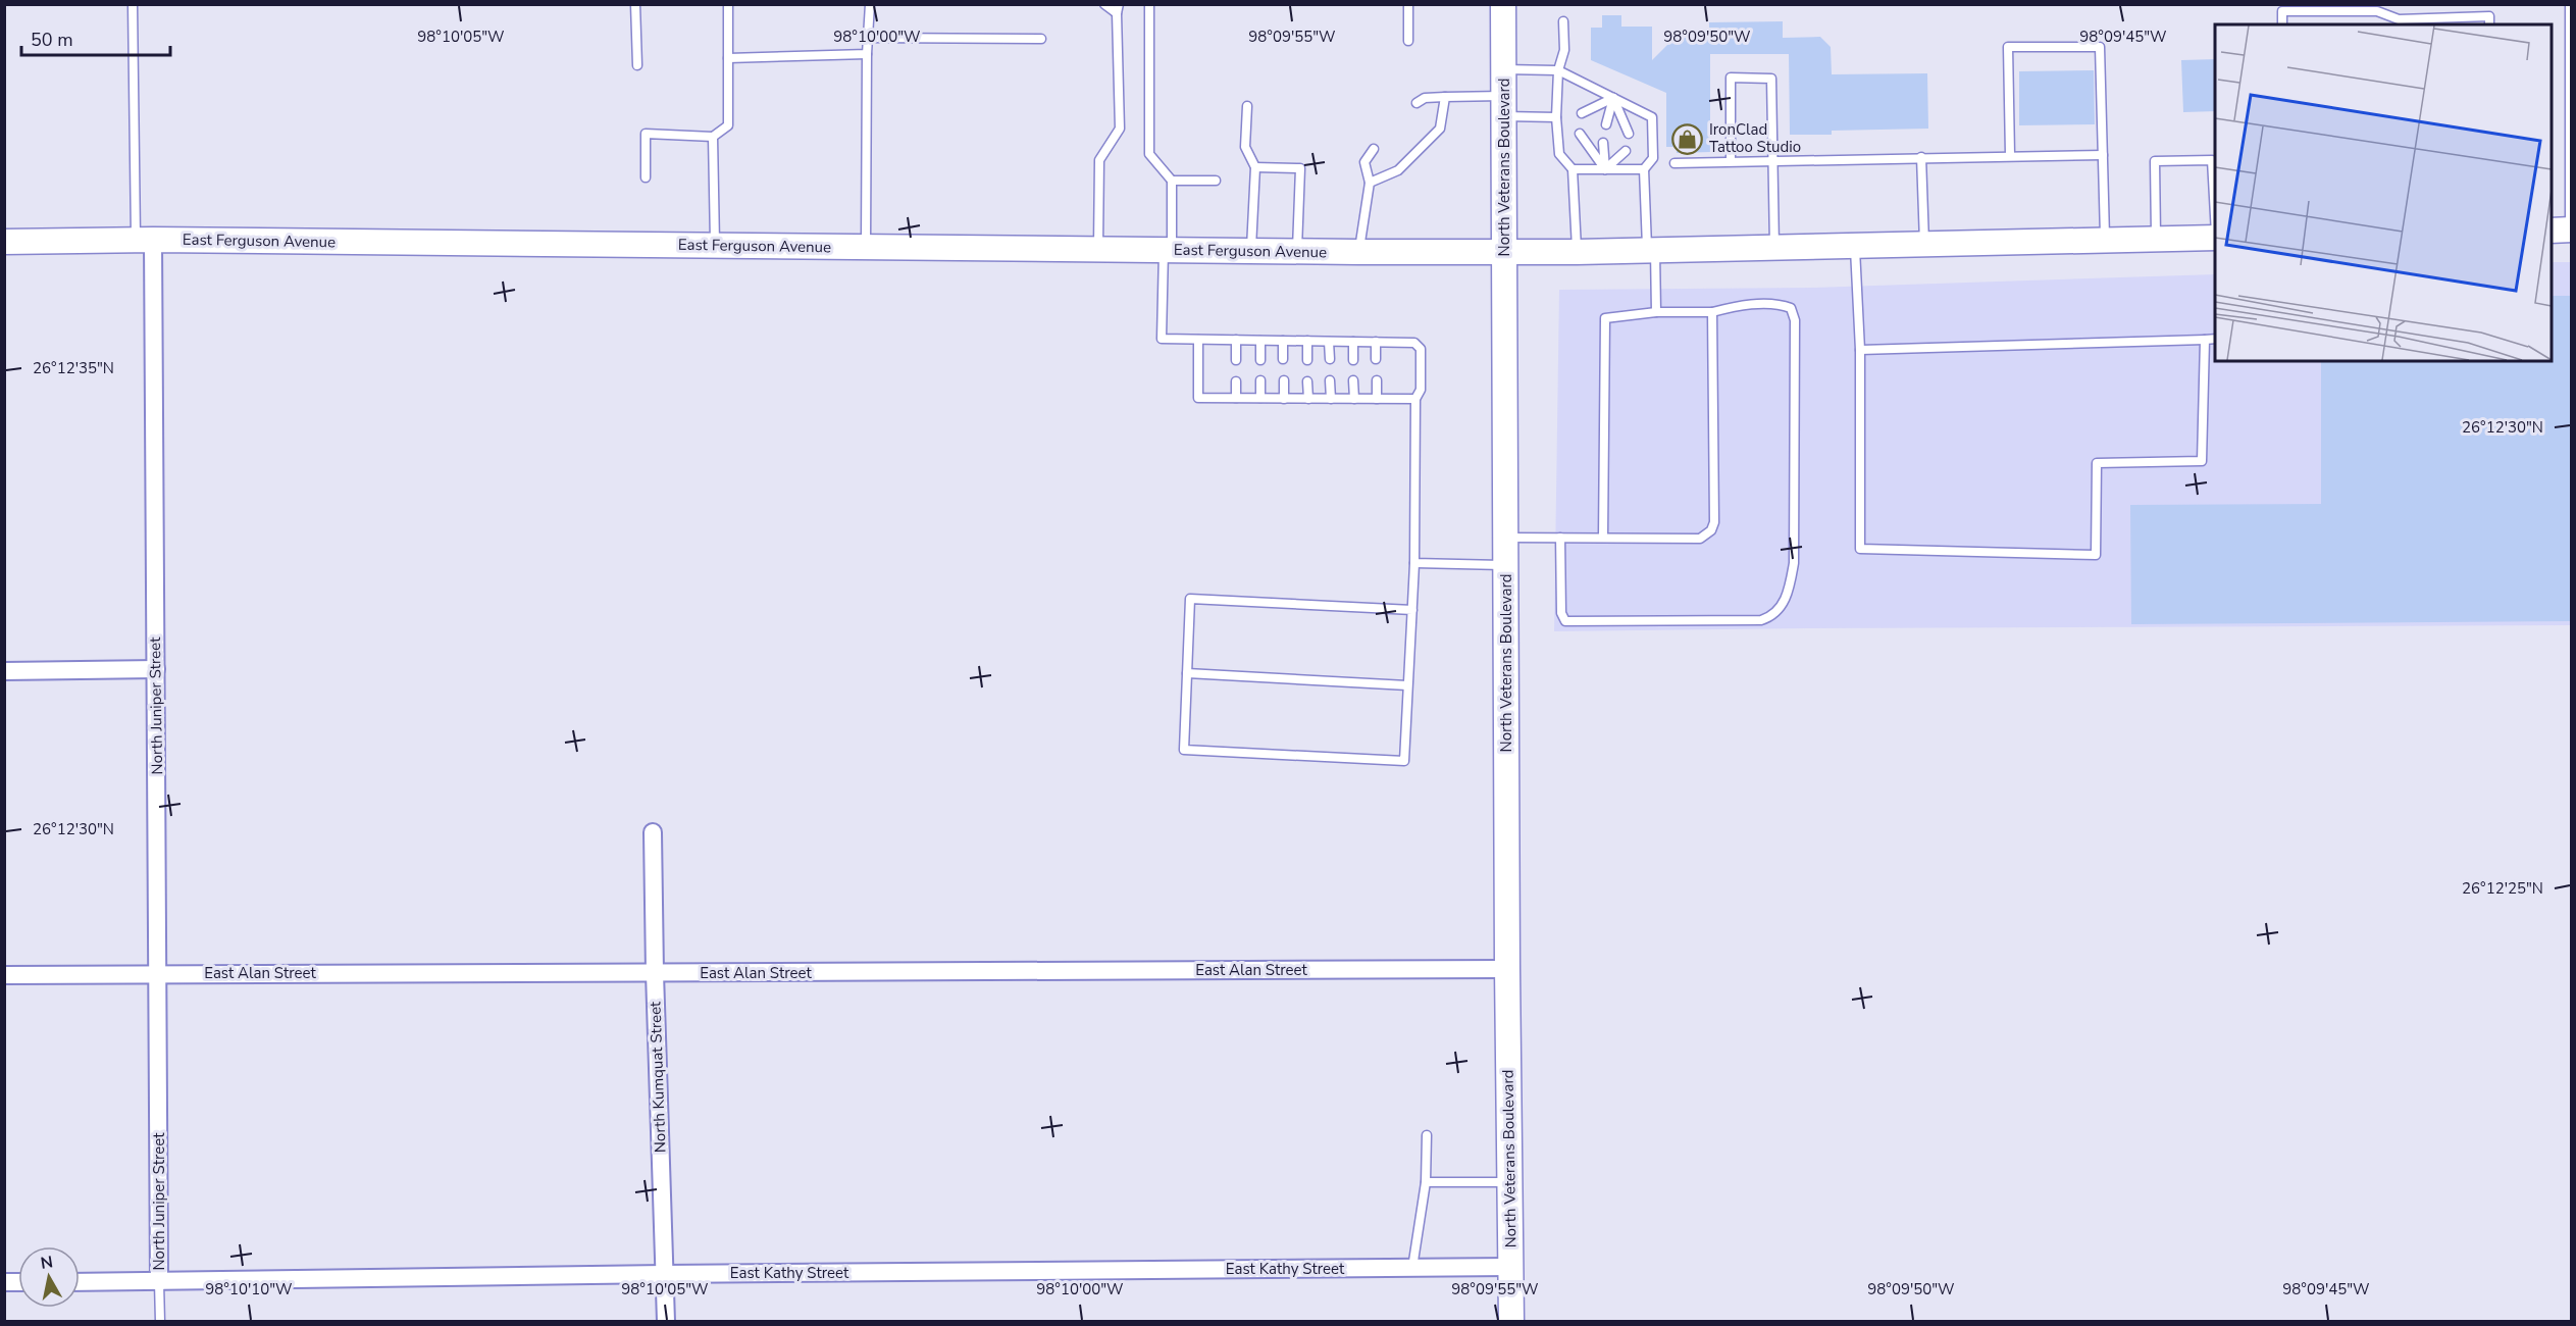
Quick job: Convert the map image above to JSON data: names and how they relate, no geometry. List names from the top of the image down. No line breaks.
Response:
{"streets":{"main road":["North Veterans Boulevard","East Ferguson Avenue"],"street":["North Juniper Street","East Alan Street","North Kumquat Street","East Kathy Street"]},"crossings":[["North Veterans Boulevard","East Ferguson Avenue"],["North Veterans Boulevard","East Alan Street"],["North Veterans Boulevard","East Kathy Street"],["East Ferguson Avenue","North Juniper Street"],["North Juniper Street","East Alan Street"],["North Juniper Street","East Kathy Street"],["East Alan Street","North Kumquat Street"],["North Kumquat Street","East Kathy Street"]],"places":{"shop":["IronClad Tattoo Studio"]},"scale_bar":"50 m","north":"top","coordinates":["98°10'05\"W","98°10'00\"W","98°09'55\"W","98°09'50\"W","98°09'45\"W","26°12'35\"N","26°12'30\"N","26°12'25\"N","98°10'10\"W"]}
